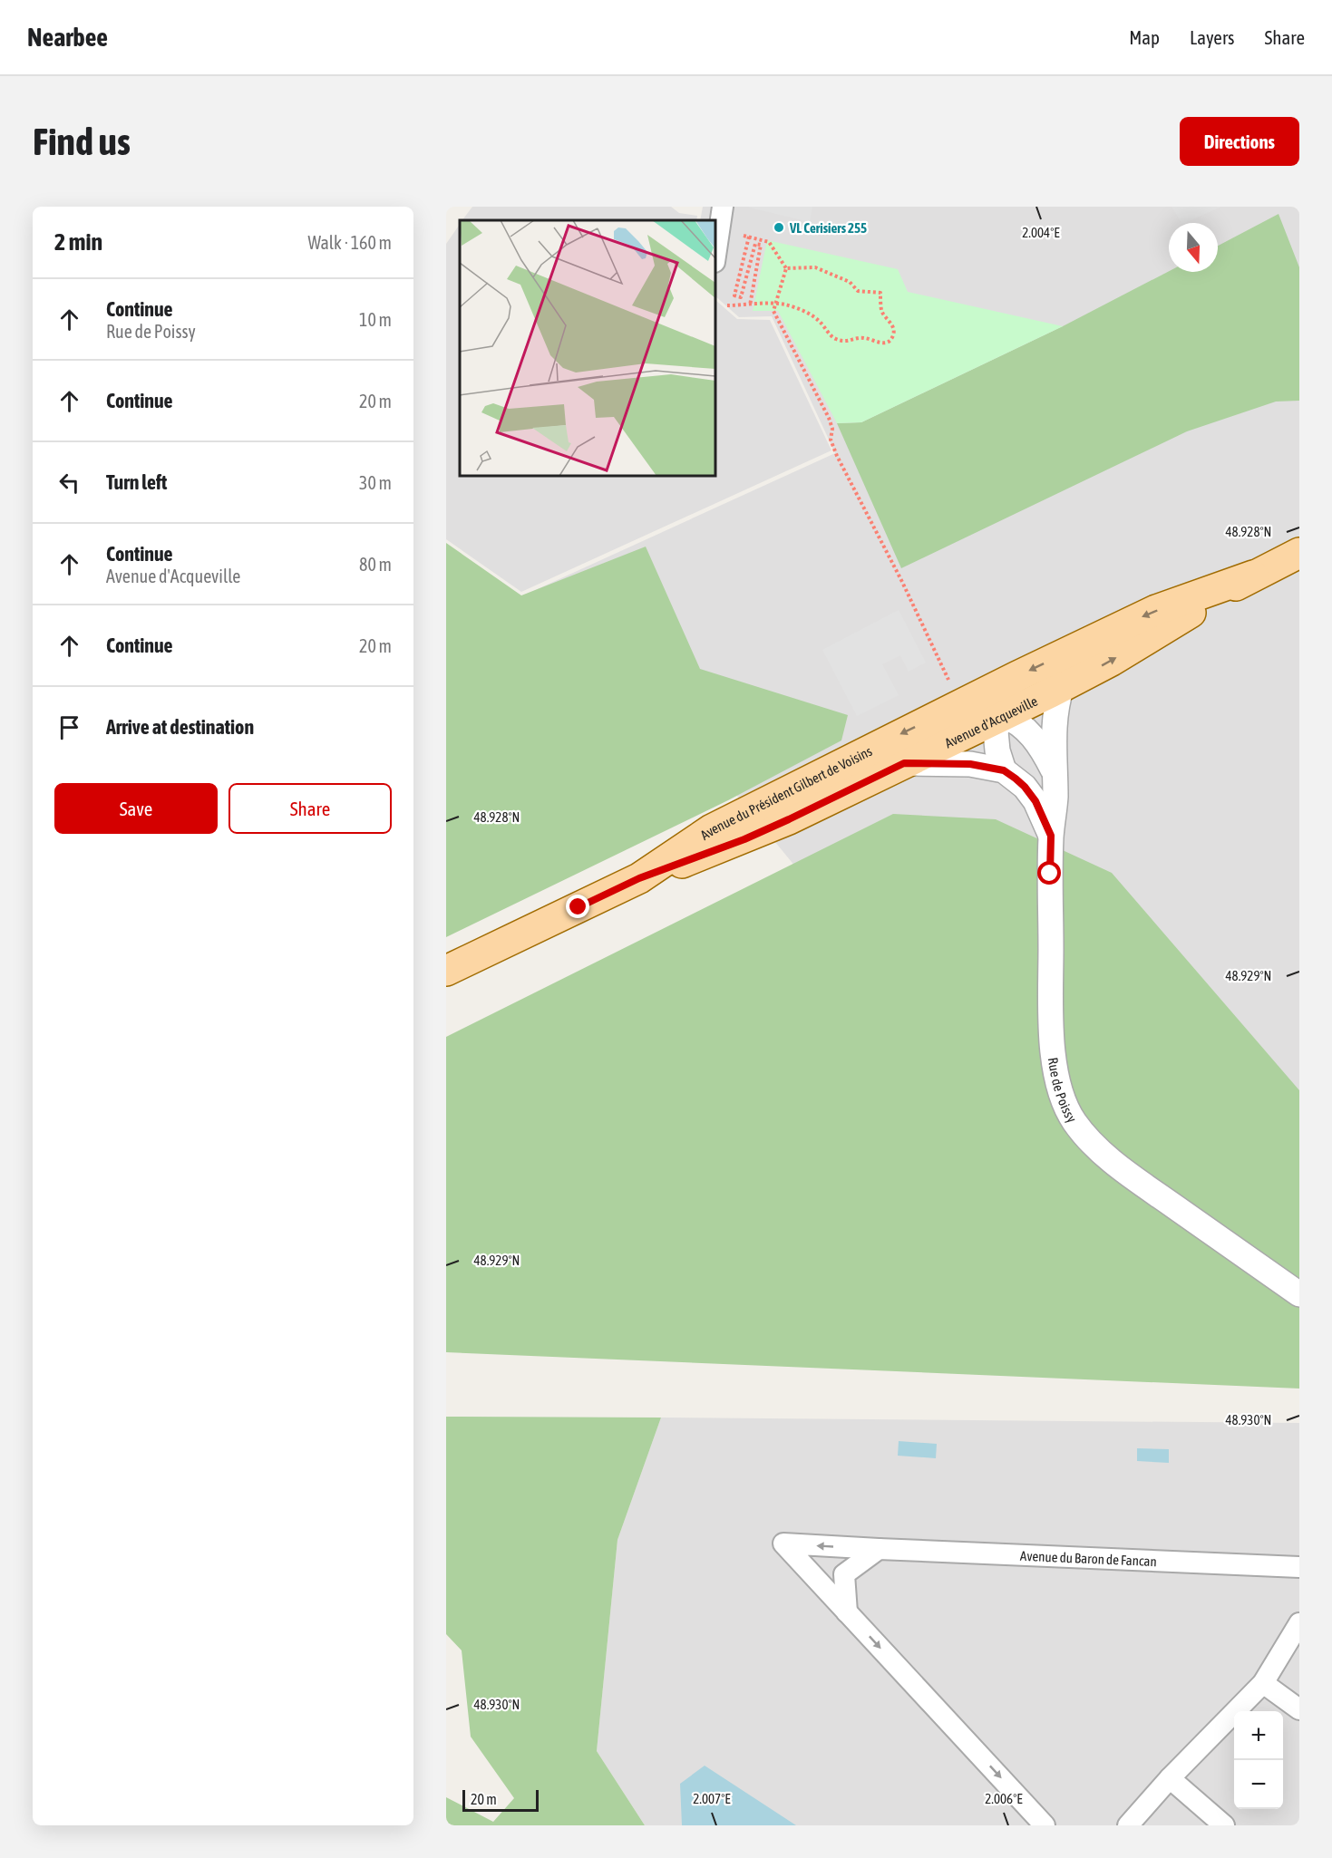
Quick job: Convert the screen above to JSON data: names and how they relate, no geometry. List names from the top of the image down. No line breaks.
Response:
{"streets":{"main road":["Avenue d'Acqueville","Avenue du Président Gilbert de Voisins"],"street":["Rue de Poissy","Avenue du Baron de Fancan"]},"crossings":[["Avenue d'Acqueville","Avenue du Président Gilbert de Voisins"],["Avenue d'Acqueville","Rue de Poissy"]],"one_way":["Avenue du Président Gilbert de Voisins"],"places":["VL Cerisiers 255"],"scale_bar":"20 m","north":"bottom","page":{"header":"Nearbee","nav":["Map","Layers","Share"],"buttons":["Directions",["Save","Share"]],"title":"Find us","heading":["2 min","Walk · 160 m"],"list":[["Continue","Rue de Poissy","10 m"],["Continue","20 m"],["Turn left","30 m"],["Continue","Avenue d'Acqueville","80 m"],["Continue","20 m"],"Arrive at destination"],"map_buttons":["+","−"],"scale":"20 m"},"coordinates":["2.004°E","48.928°N","48.929°N","48.930°N","2.007°E","2.006°E"]}
